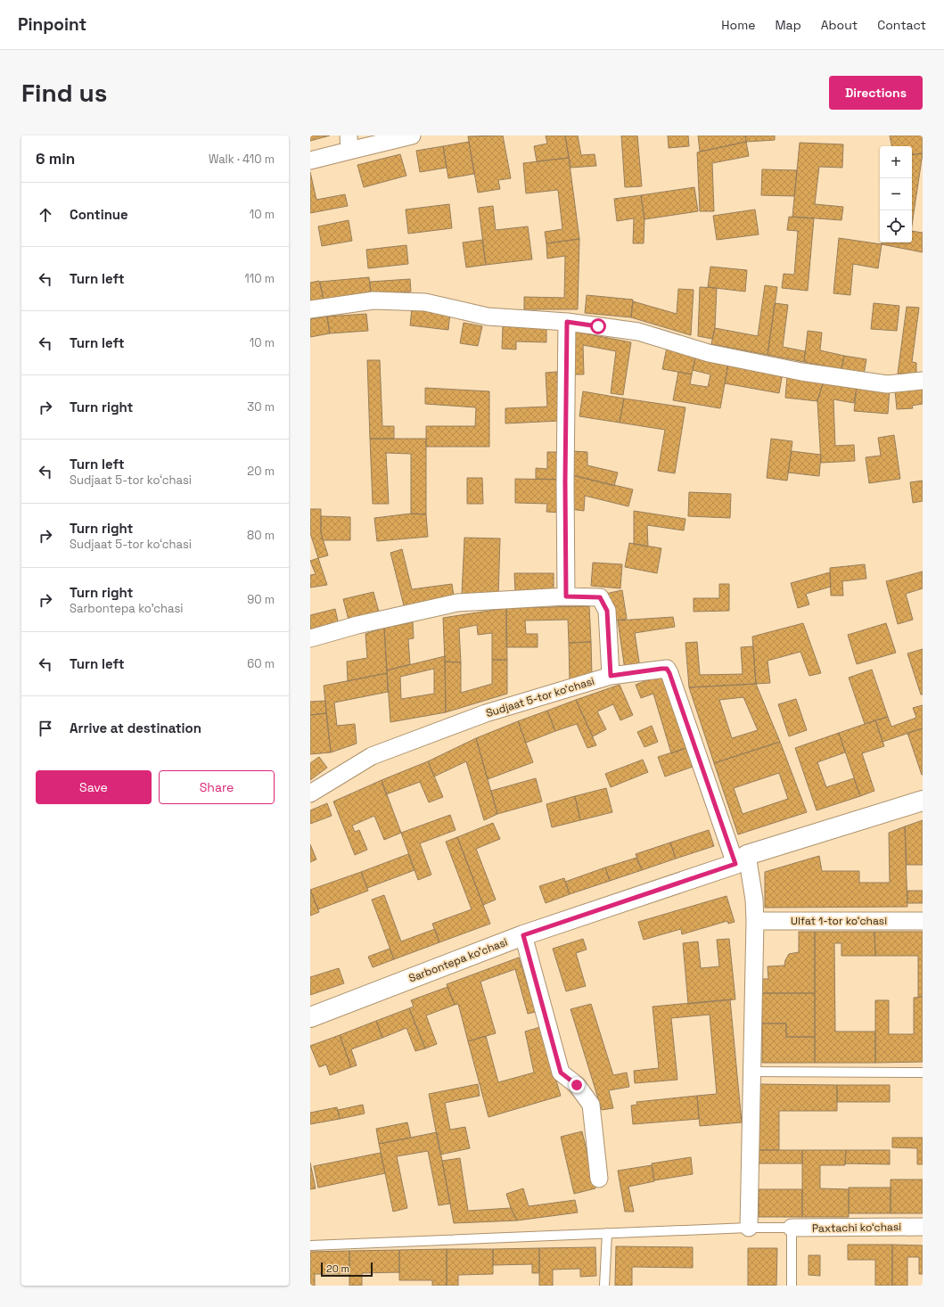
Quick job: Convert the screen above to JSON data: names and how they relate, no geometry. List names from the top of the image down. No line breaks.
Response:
{"streets":{"street":["Sudjaat 5-tor koʻchasi","Ulfat 1-tor koʻchasi","Sarbontepa ko'chasi","Paxtachi koʻchasi"]},"crossings":[["Sudjaat 5-tor koʻchasi","Sarbontepa ko'chasi"]],"scale_bar":"20 m","page":{"header":"Pinpoint","nav":["Home","Map","About","Contact"],"buttons":["Directions",["Save","Share"]],"title":"Find us","heading":["6 min","Walk · 410 m"],"map_buttons":["+","−"],"list":[["Continue","10 m"],["Turn left","110 m"],["Turn left","10 m"],["Turn right","30 m"],["Turn left","Sudjaat 5-tor koʻchasi","20 m"],["Turn right","Sudjaat 5-tor koʻchasi","80 m"],["Turn right","Sarbontepa ko'chasi","90 m"],["Turn left","60 m"],"Arrive at destination"],"scale":"20 m"}}
